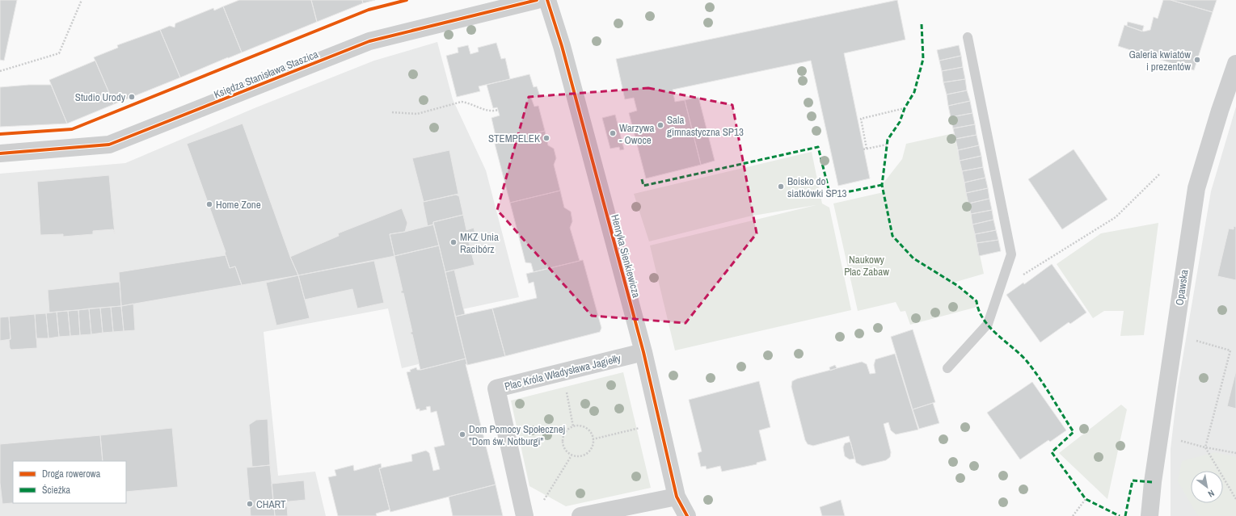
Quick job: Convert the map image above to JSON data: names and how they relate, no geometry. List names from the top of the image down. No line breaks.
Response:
{"streets":{"street":["Księdza Stanisława Staszica","Henryka Sienkiewicza","Opawska","Plac Króla Władysława Jagiełły"]},"crossings":[["Henryka Sienkiewicza","Plac Króla Władysława Jagiełły"]],"parks":["Naukowy Plac Zabaw"],"places":["Galeria kwiatów i prezentów","Studio Urody","Sala gimnastyczna SP13","Warzywa - Owoce","STEMPELEK","Boisko do siatkówki SP13","Home Zone","MKZ Unia Racibórz","Dom Pomocy Społecznej \"Dom św. Notburgi\"","CHART"],"legend":["Droga rowerowa","Ścieżka"],"north":"bottom right"}
